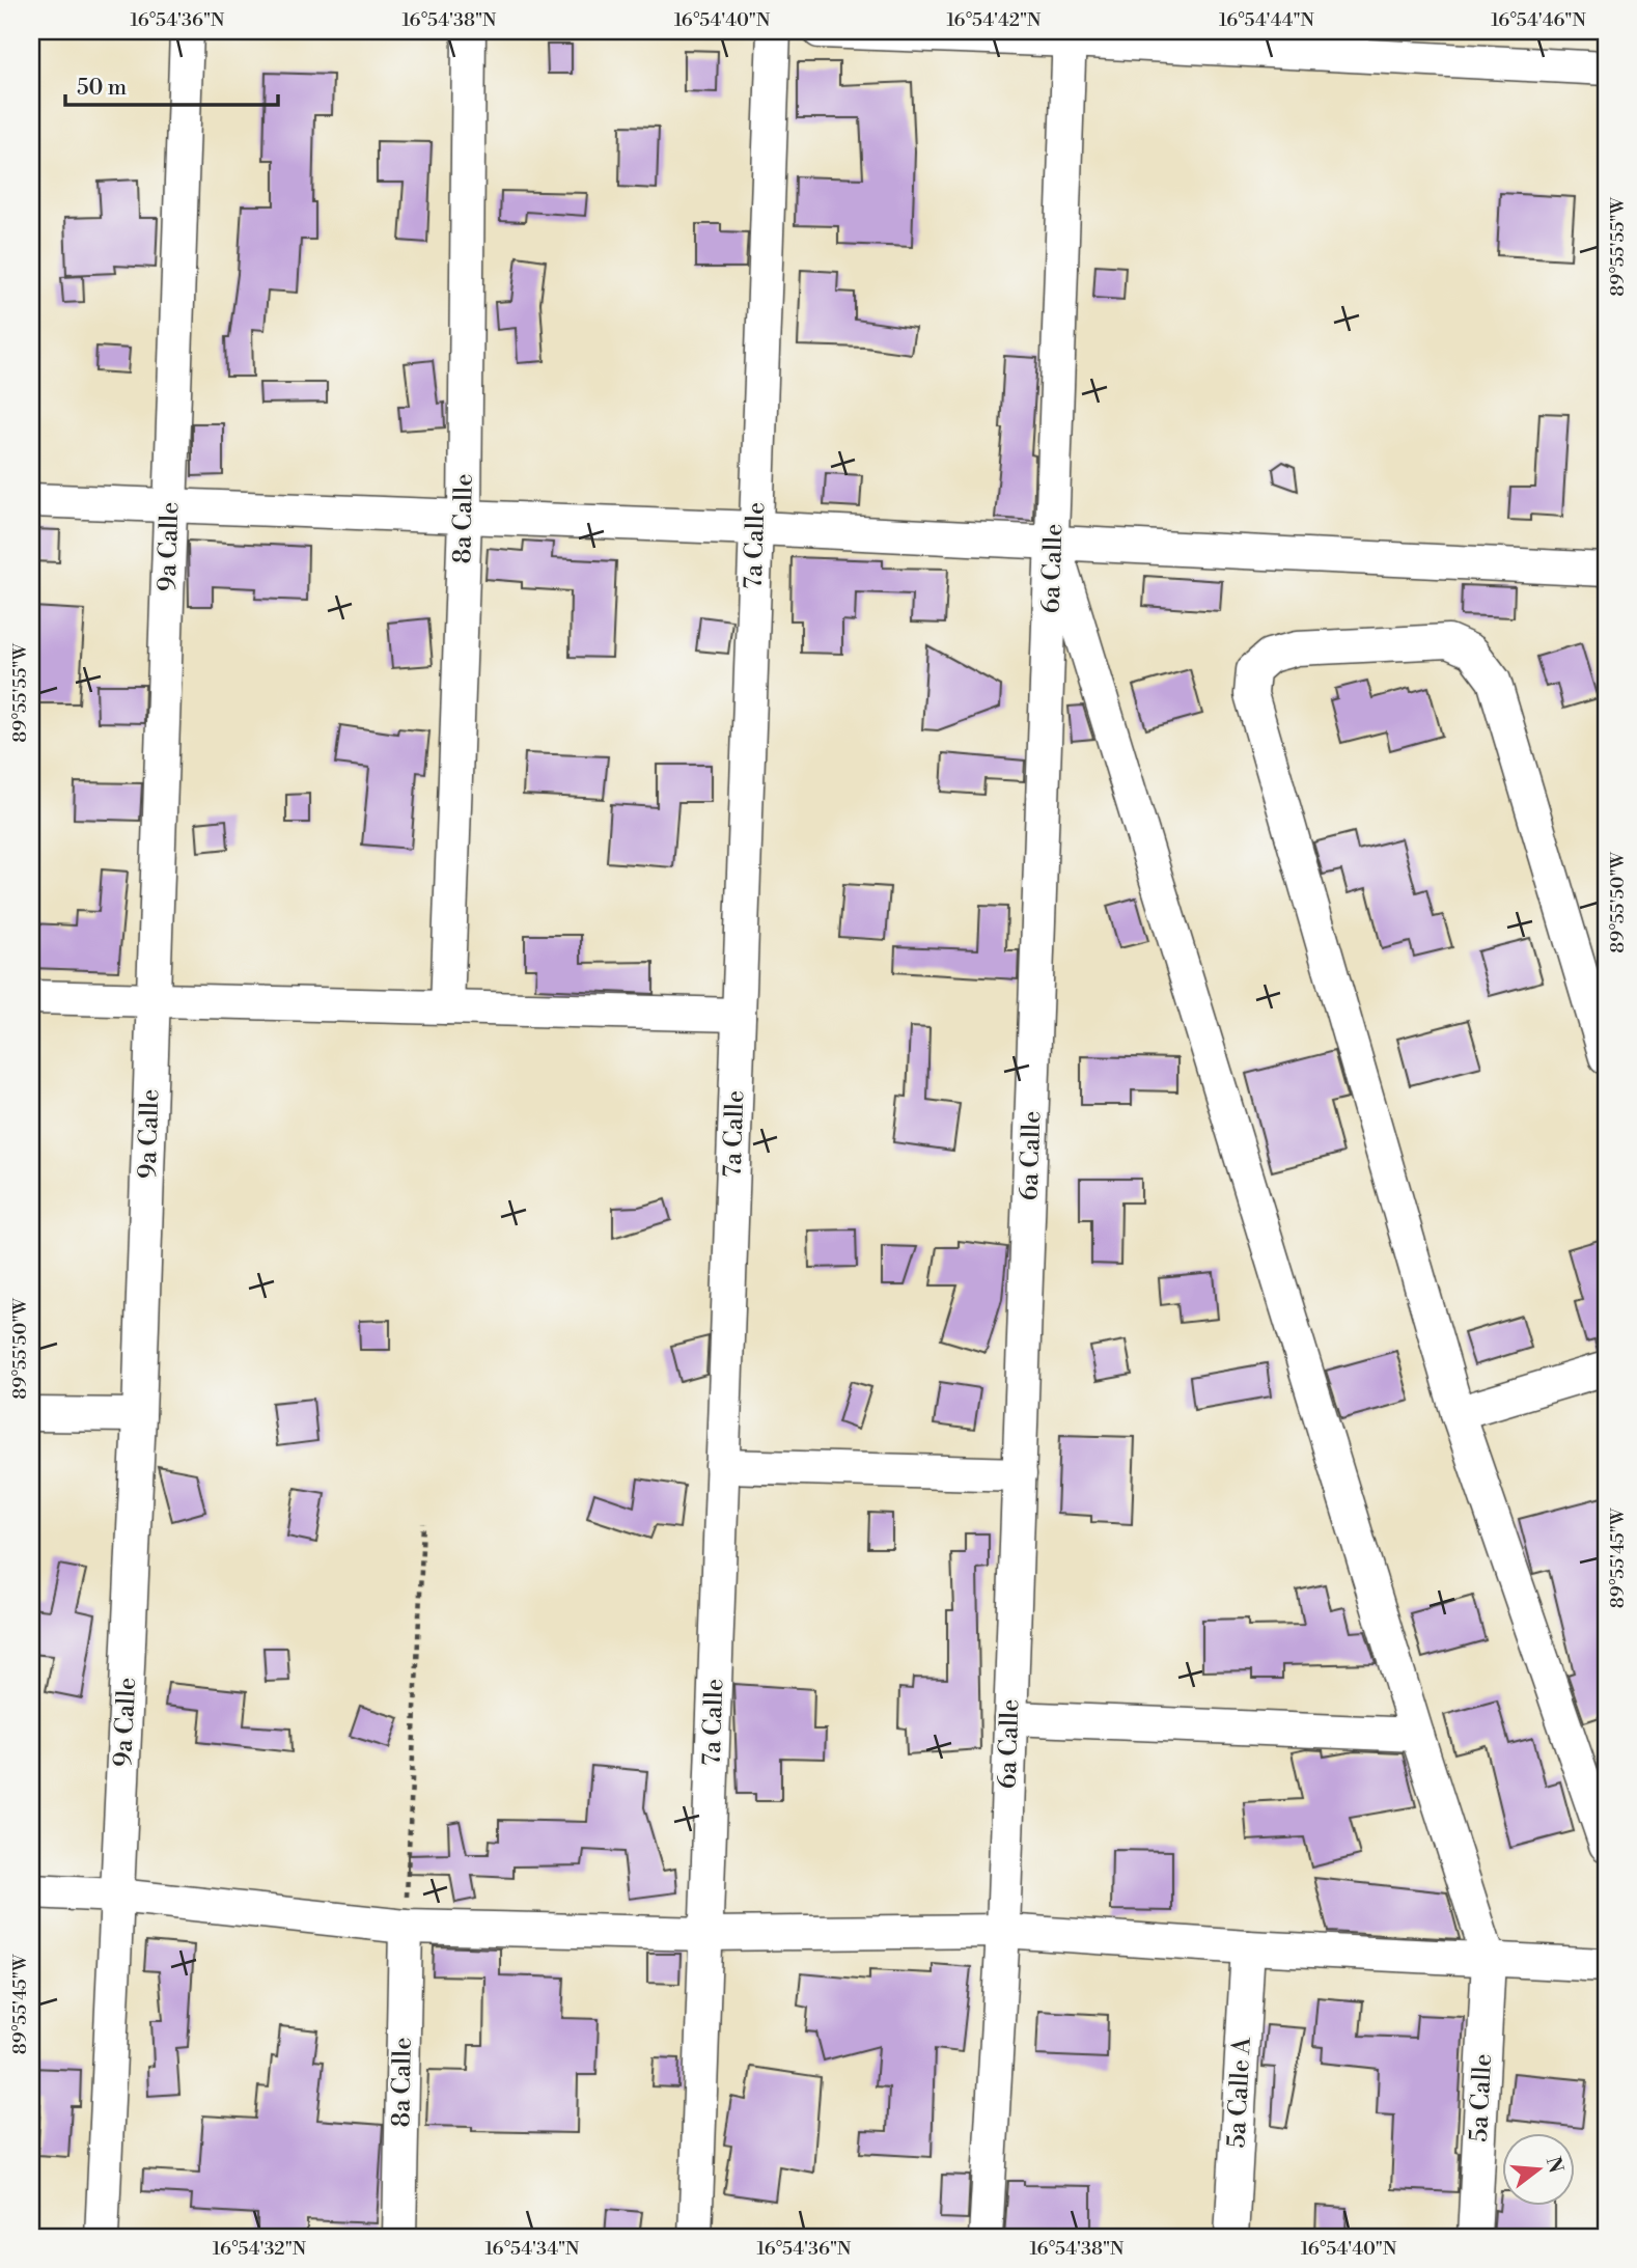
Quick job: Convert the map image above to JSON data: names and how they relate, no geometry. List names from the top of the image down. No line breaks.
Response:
{"streets":{"street":["8a Calle","7a Calle","9a Calle","6a Calle","5a Calle A","5a Calle"]},"scale_bar":"50 m","north":"right","coordinates":["16°54'36\"N","16°54'38\"N","16°54'40\"N","16°54'42\"N","16°54'44\"N","16°54'46\"N","89°55'55\"W","89°55'50\"W","89°55'45\"W","16°54'32\"N","16°54'34\"N"]}
